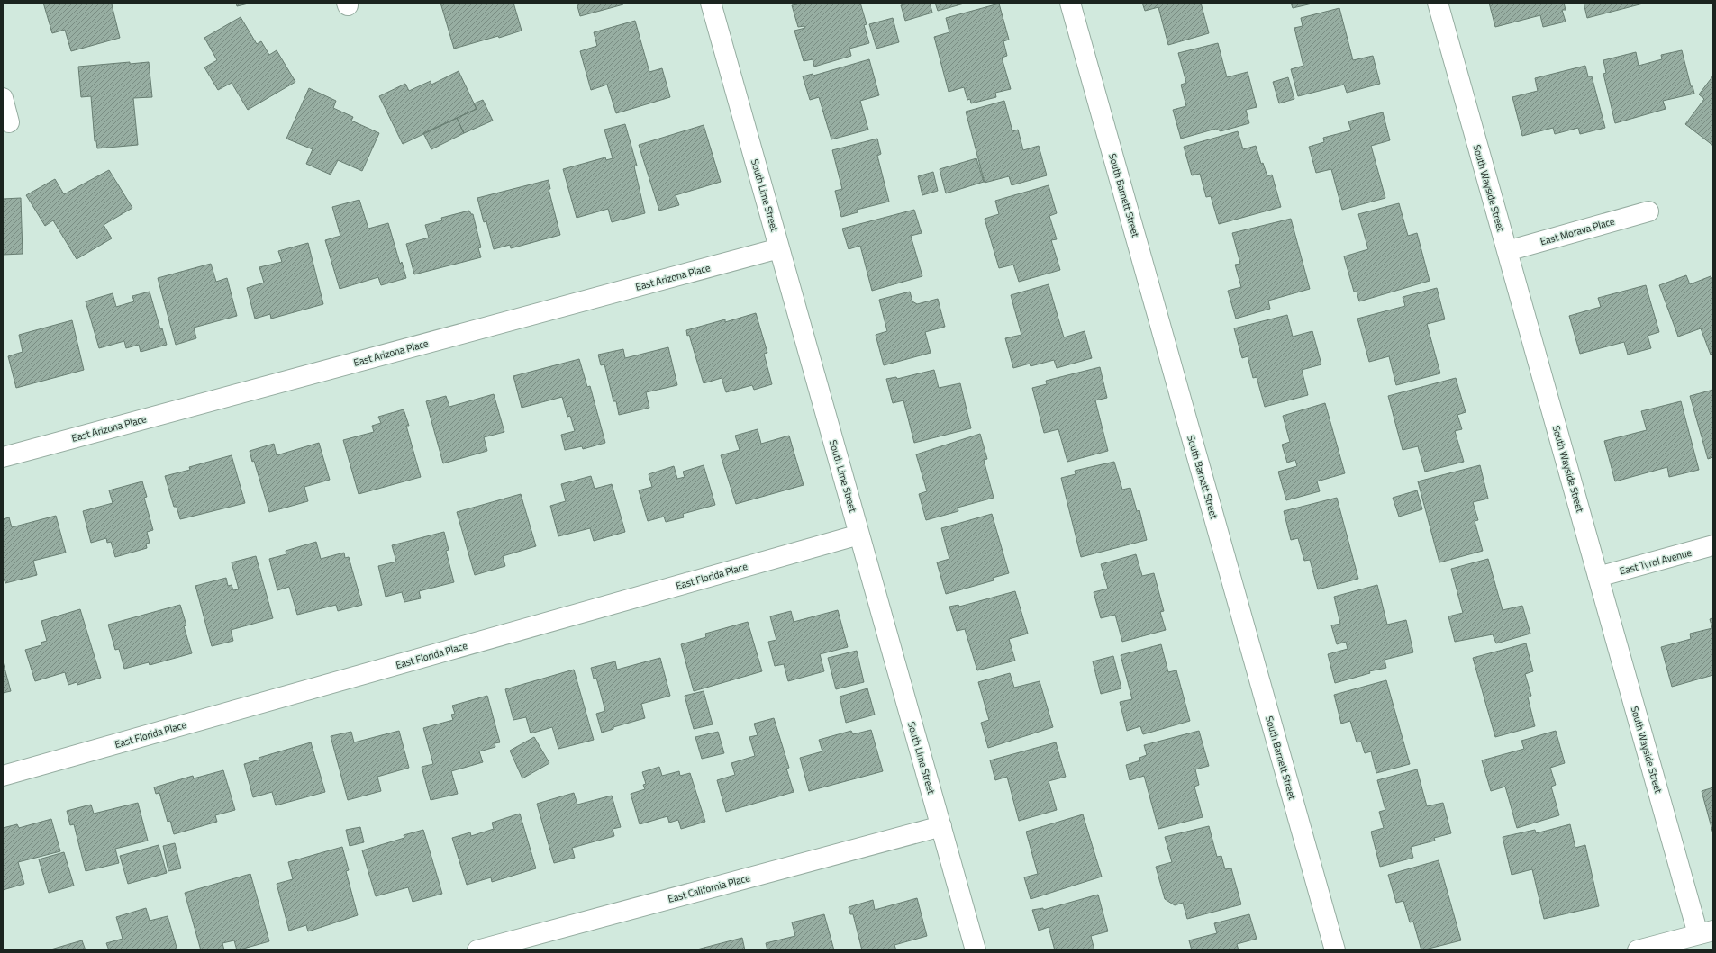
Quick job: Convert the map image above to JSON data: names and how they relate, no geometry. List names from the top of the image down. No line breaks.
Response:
{"streets":{"street":["South Wayside Street","South Lime Street","South Barnett Street","East Morava Place","East Arizona Place","East Tyrol Avenue","East Florida Place","East California Place"]},"crossings":[["South Wayside Street","East Morava Place"],["South Wayside Street","East Tyrol Avenue"],["South Lime Street","East Arizona Place"],["South Lime Street","East Florida Place"],["South Lime Street","East California Place"]]}
